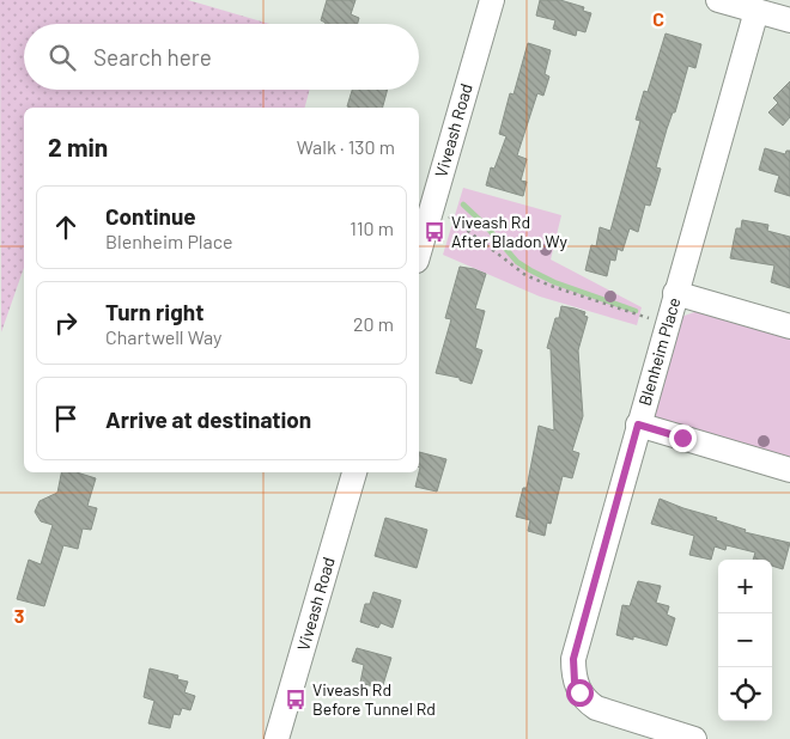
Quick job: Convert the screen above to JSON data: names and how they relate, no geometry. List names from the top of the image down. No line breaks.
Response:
{"streets":{"street":["Viveash Road","Blenheim Place"]},"places":{"bus stop":["Viveash Rd After Bladon Wy","Viveash Rd Before Tunnel Rd"]},"page":{"search":"Search here","heading":["2 min","Walk · 130 m"],"list":[["Continue","Blenheim Place","110 m"],["Turn right","Chartwell Way","20 m"],"Arrive at destination"],"map_buttons":["+","−"]},"grid":{"columns":["C"],"rows":["3"]}}
